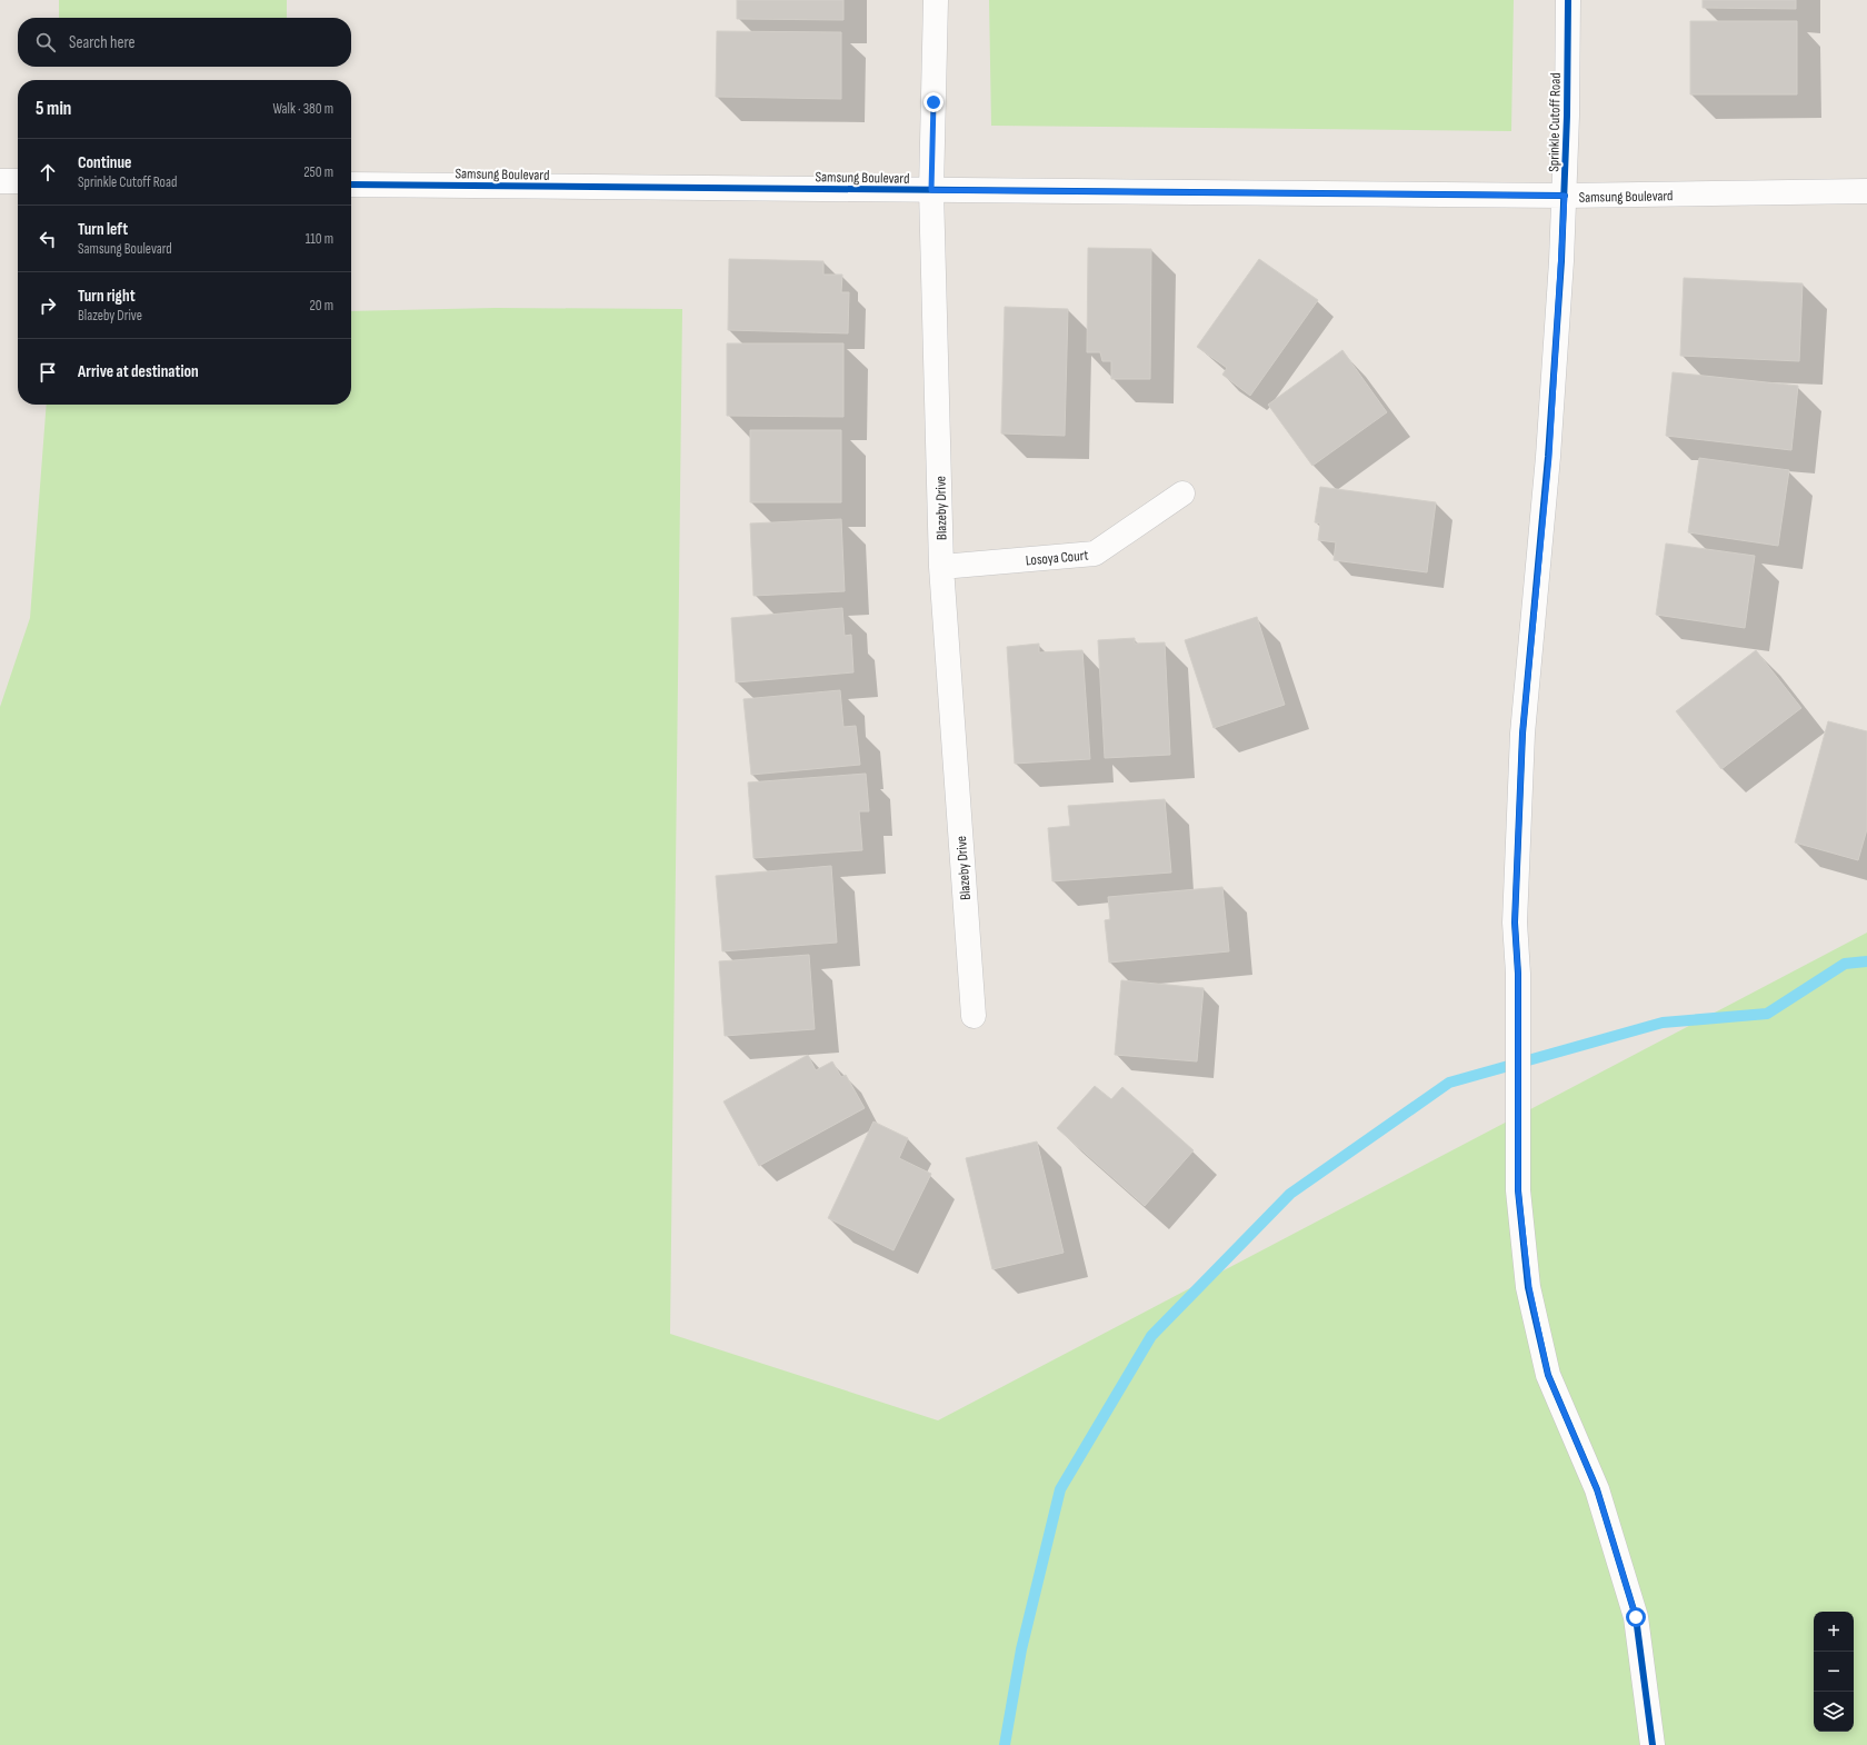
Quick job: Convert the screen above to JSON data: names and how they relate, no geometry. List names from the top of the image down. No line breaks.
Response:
{"streets":{"street":["Sprinkle Cutoff Road","Samsung Boulevard","Blazeby Drive","Losoya Court"]},"crossings":[["Sprinkle Cutoff Road","Samsung Boulevard"],["Samsung Boulevard","Blazeby Drive"],["Blazeby Drive","Losoya Court"]],"page":{"search":"Search here","heading":["5 min","Walk · 380 m"],"list":[["Continue","Sprinkle Cutoff Road","250 m"],["Turn left","Samsung Boulevard","110 m"],["Turn right","Blazeby Drive","20 m"],"Arrive at destination"],"map_buttons":["+","−"]}}
